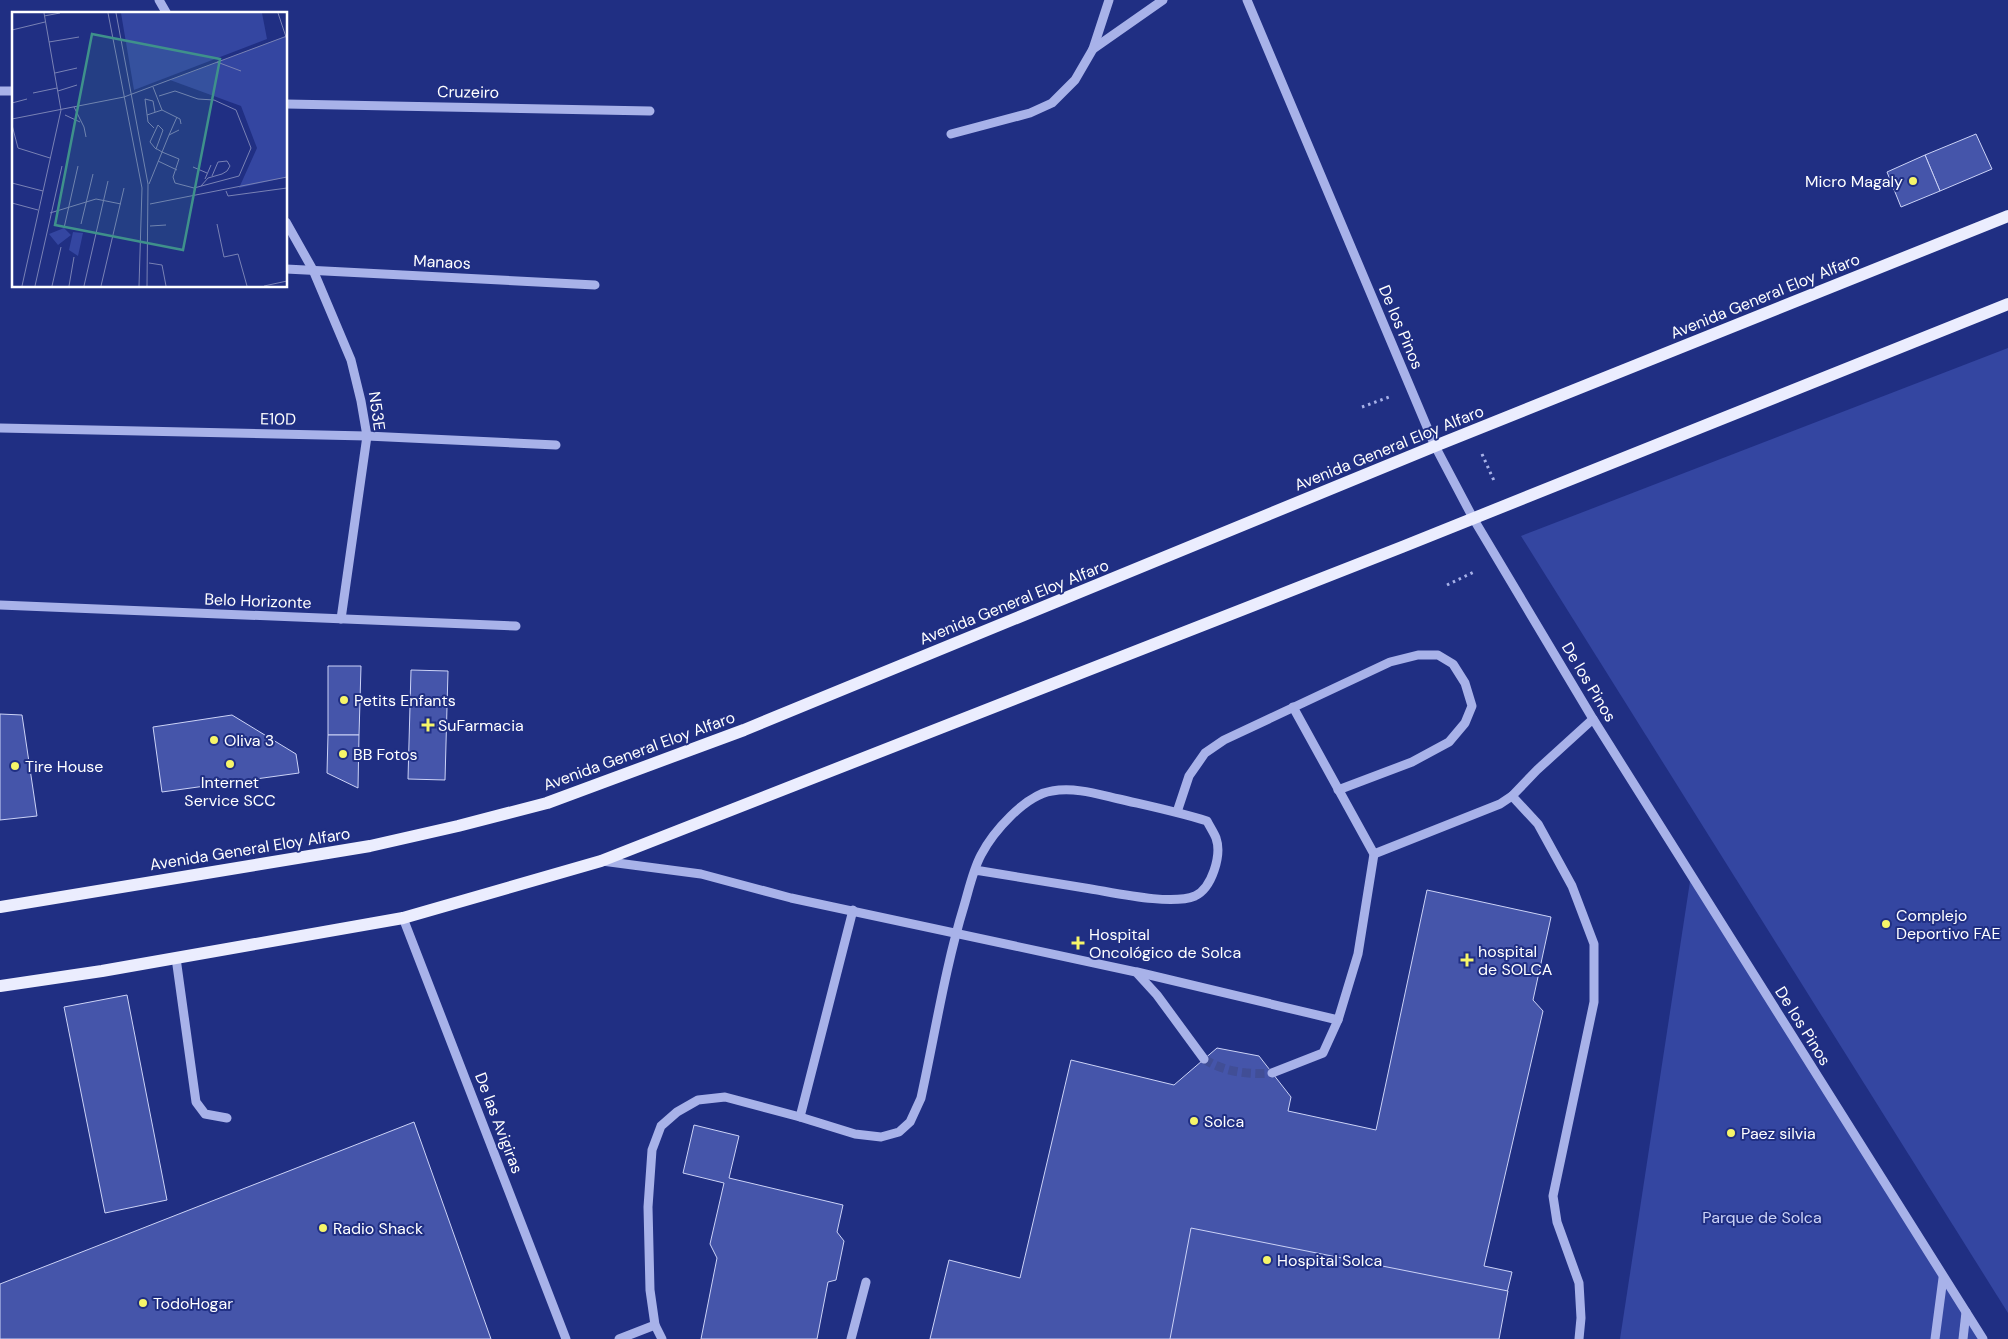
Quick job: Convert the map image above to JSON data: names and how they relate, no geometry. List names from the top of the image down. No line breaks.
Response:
{"streets":{"main road":["Avenida General Eloy Alfaro"],"street":["Cruzeiro","Manaos","De los Pinos","N53E","E10D","Belo Horizonte","De las Avigiras"]},"crossings":[["Manaos","N53E"],["Avenida General Eloy Alfaro","De los Pinos"],["N53E","E10D"],["N53E","Belo Horizonte"]],"parks":["Parque de Solca"],"places":{"other":["Micro Magaly","Petits Enfants","Oliva 3","BB Fotos","Internet Service SCC","Tire House","Complejo Deportivo FAE","Solca","Paez silvia","Radio Shack","Hospital Solca","TodoHogar"],"health":["SuFarmacia","Hospital Oncológico de Solca","hospital de SOLCA"]}}
